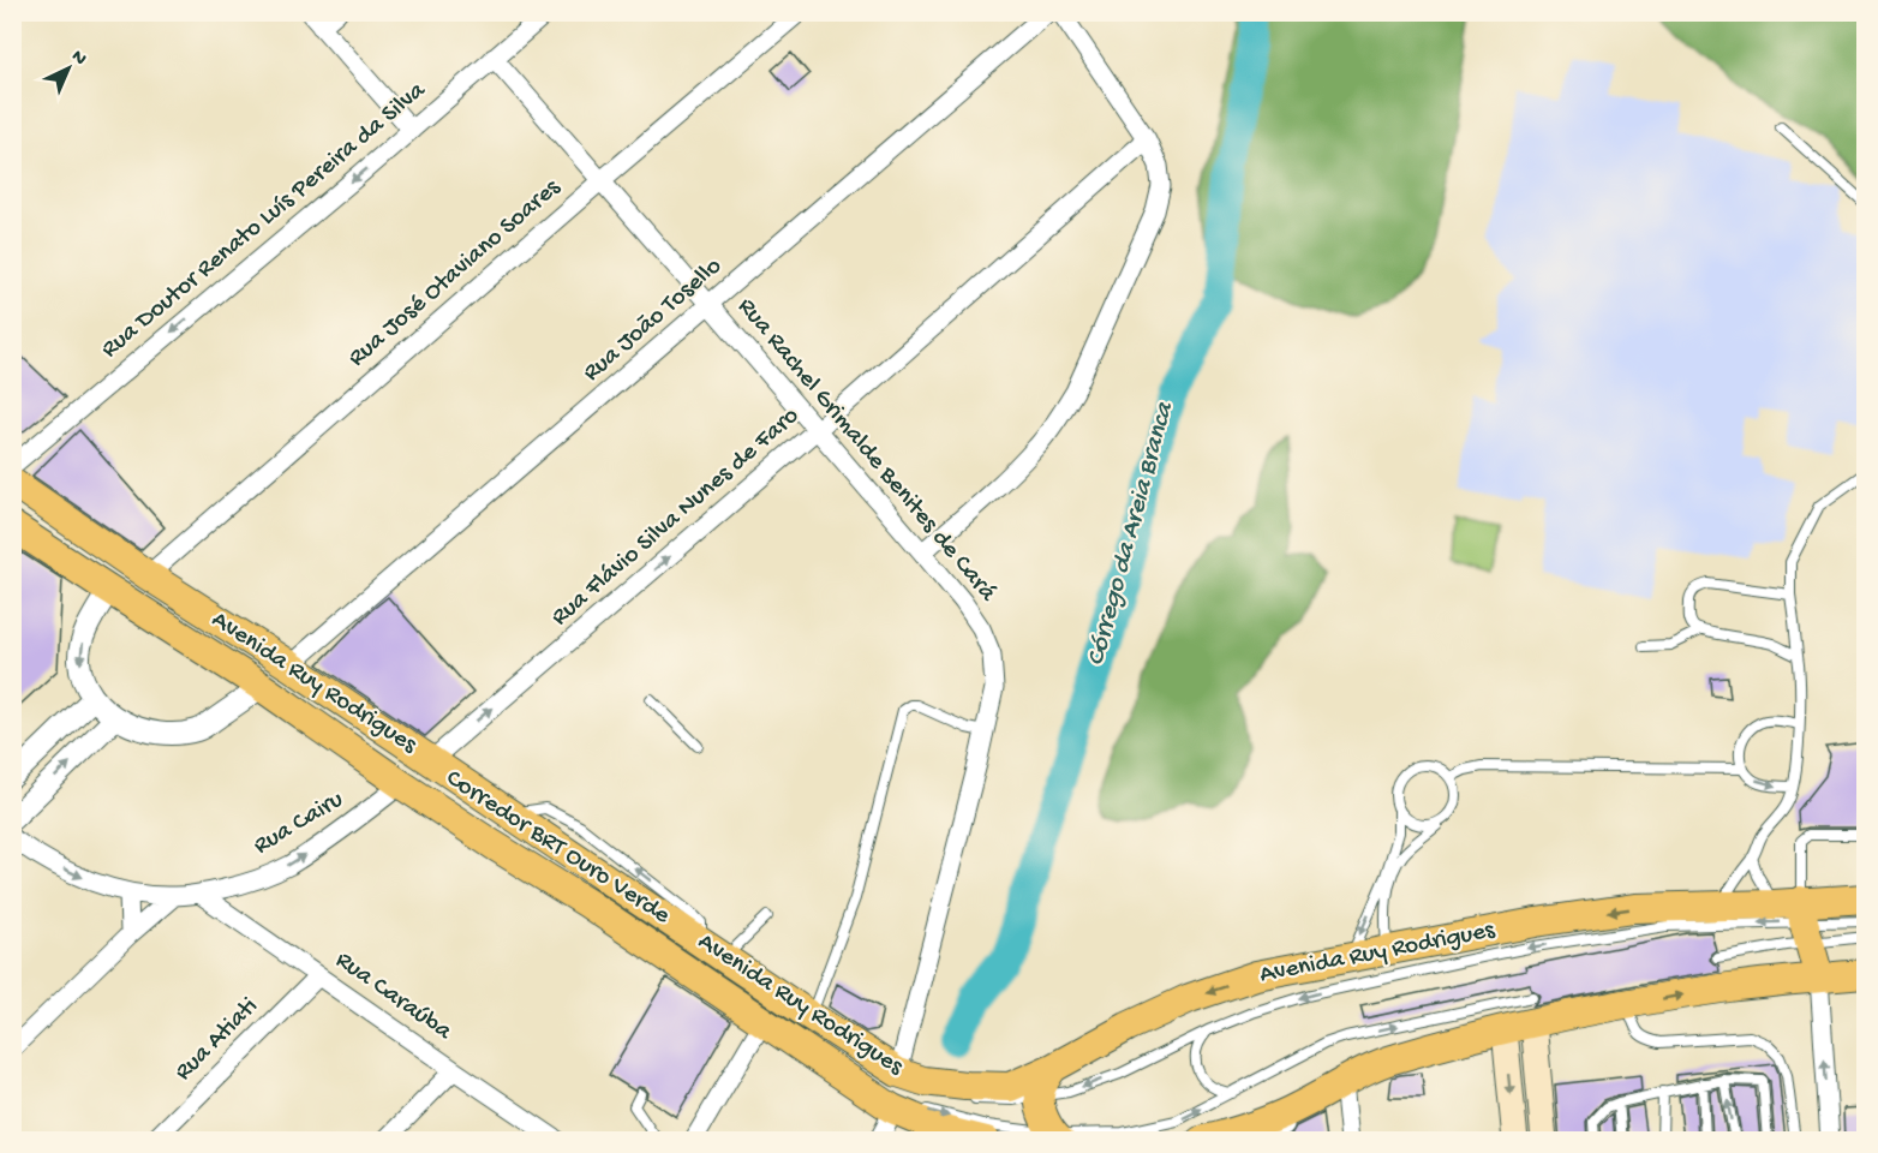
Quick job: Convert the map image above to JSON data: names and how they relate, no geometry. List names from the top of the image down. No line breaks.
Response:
{"streets":{"main road":["Avenida Ruy Rodrigues"],"street":["Rua Doutor Renato Luís Pereira da Silva","Rua José Otaviano Soares","Rua João Tosello","Rua Rachel Grimalde Benites de Cará","Rua Flávio Silva Nunes de Faro","Rua Cairu","Rua Caraúba","Rua Atiati"],"lane":["Corredor BRT Ouro Verde"]},"crossings":[["Rua Doutor Renato Luís Pereira da Silva","Rua Rachel Grimalde Benites de Cará"],["Rua José Otaviano Soares","Rua Rachel Grimalde Benites de Cará"],["Rua José Otaviano Soares","Avenida Ruy Rodrigues"],["Rua João Tosello","Rua Rachel Grimalde Benites de Cará"],["Rua João Tosello","Avenida Ruy Rodrigues"],["Rua Rachel Grimalde Benites de Cará","Rua Flávio Silva Nunes de Faro"],["Rua Rachel Grimalde Benites de Cará","Avenida Ruy Rodrigues"],["Rua Rachel Grimalde Benites de Cará","Corredor BRT Ouro Verde"],["Rua Flávio Silva Nunes de Faro","Avenida Ruy Rodrigues"],["Avenida Ruy Rodrigues","Rua Cairu"],["Avenida Ruy Rodrigues","Corredor BRT Ouro Verde"],["Rua Cairu","Rua Caraúba"],["Rua Caraúba","Rua Atiati"]],"one_way":["Rua Doutor Renato Luís Pereira da Silva","Rua Flávio Silva Nunes de Faro"],"water":["Córrego da Areia Branca"],"north":"top right"}
